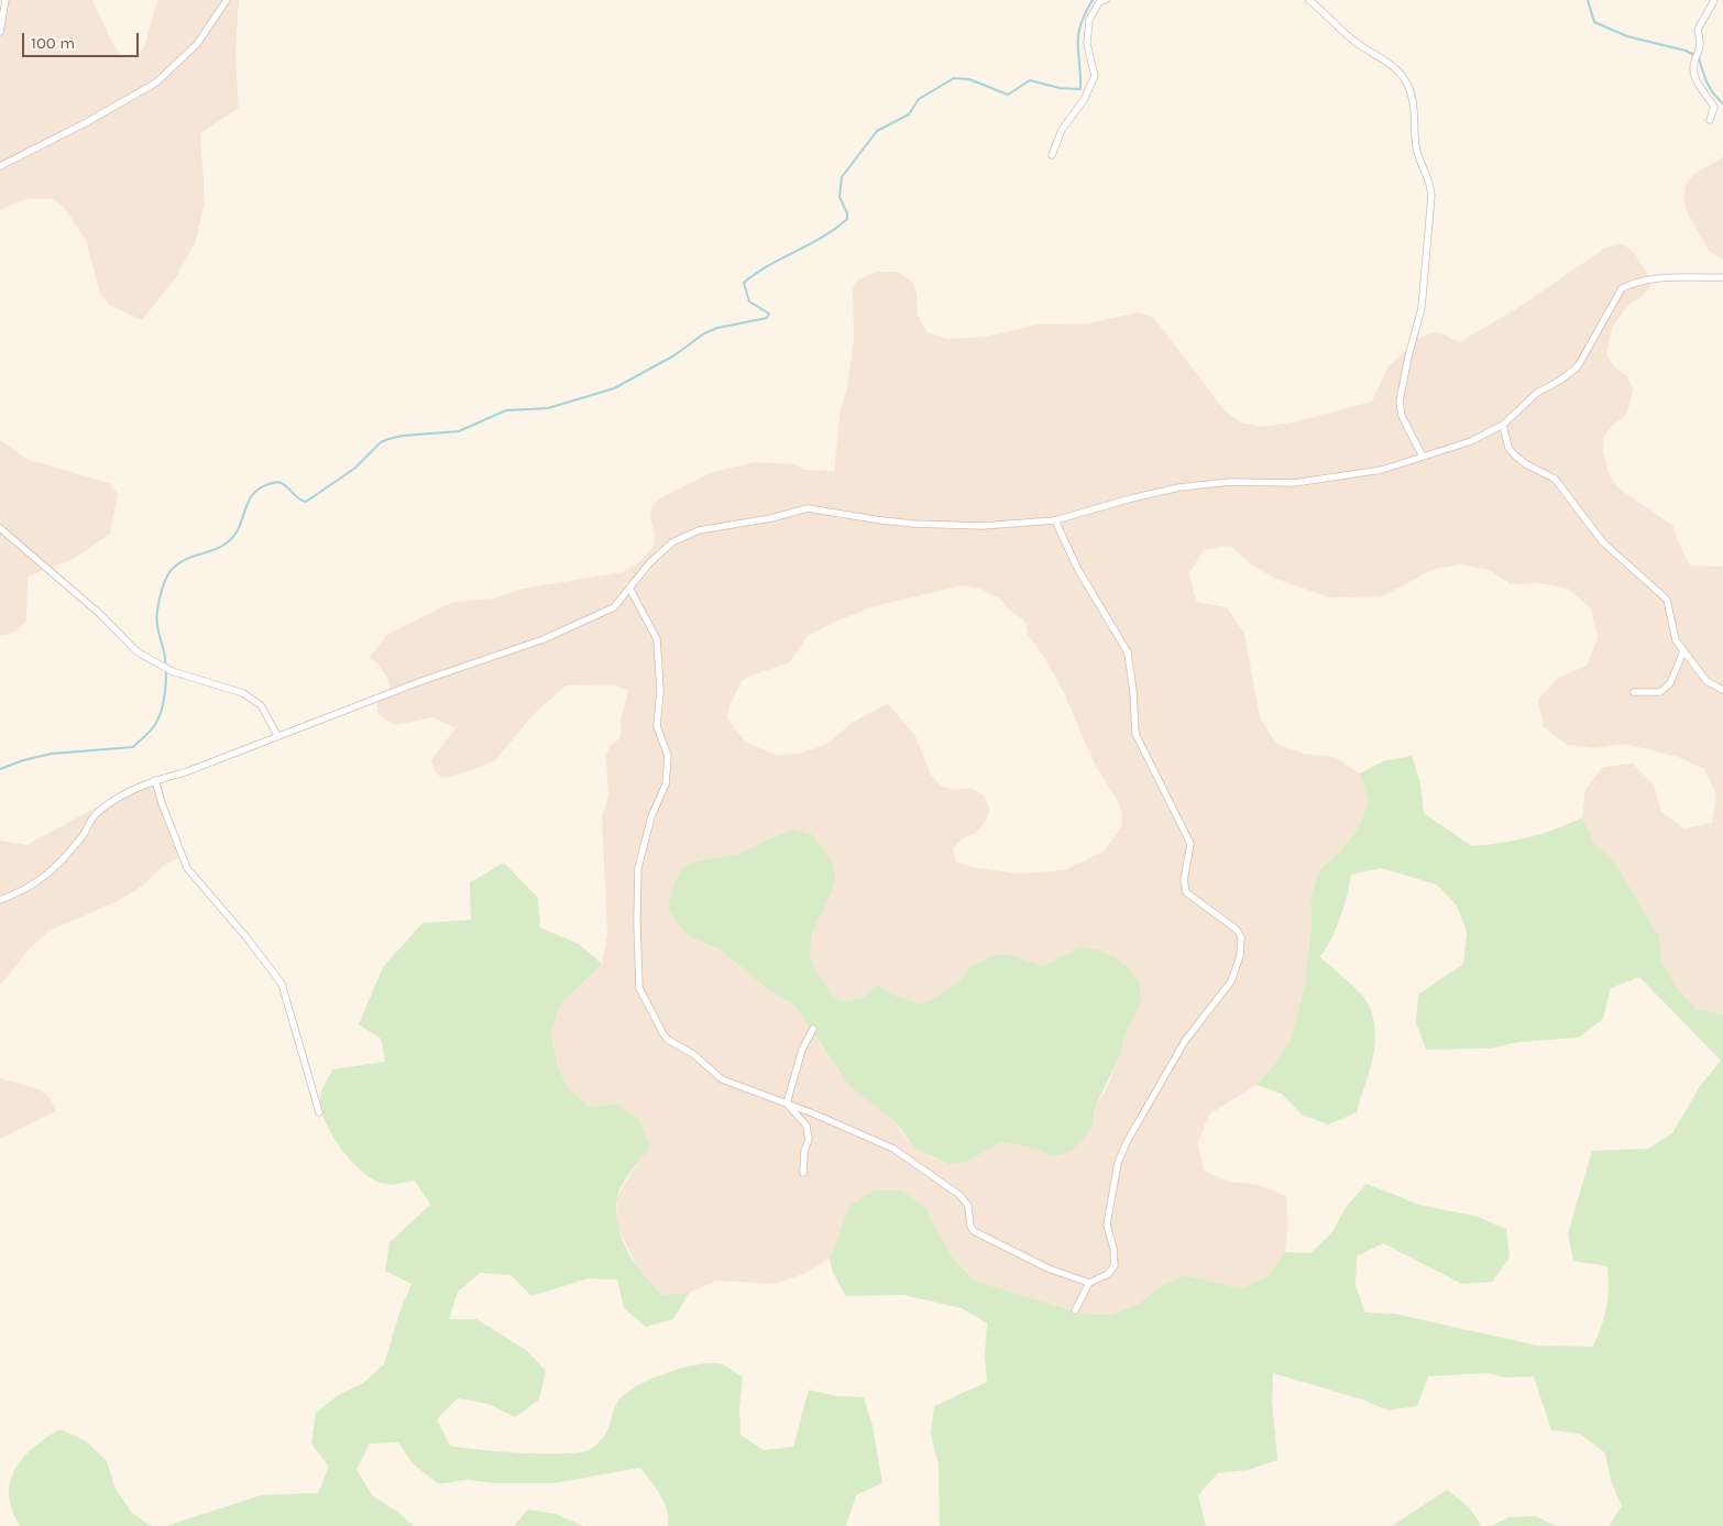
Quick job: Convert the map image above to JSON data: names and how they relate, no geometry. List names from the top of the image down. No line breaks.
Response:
{"scale_bar":"100 m"}
